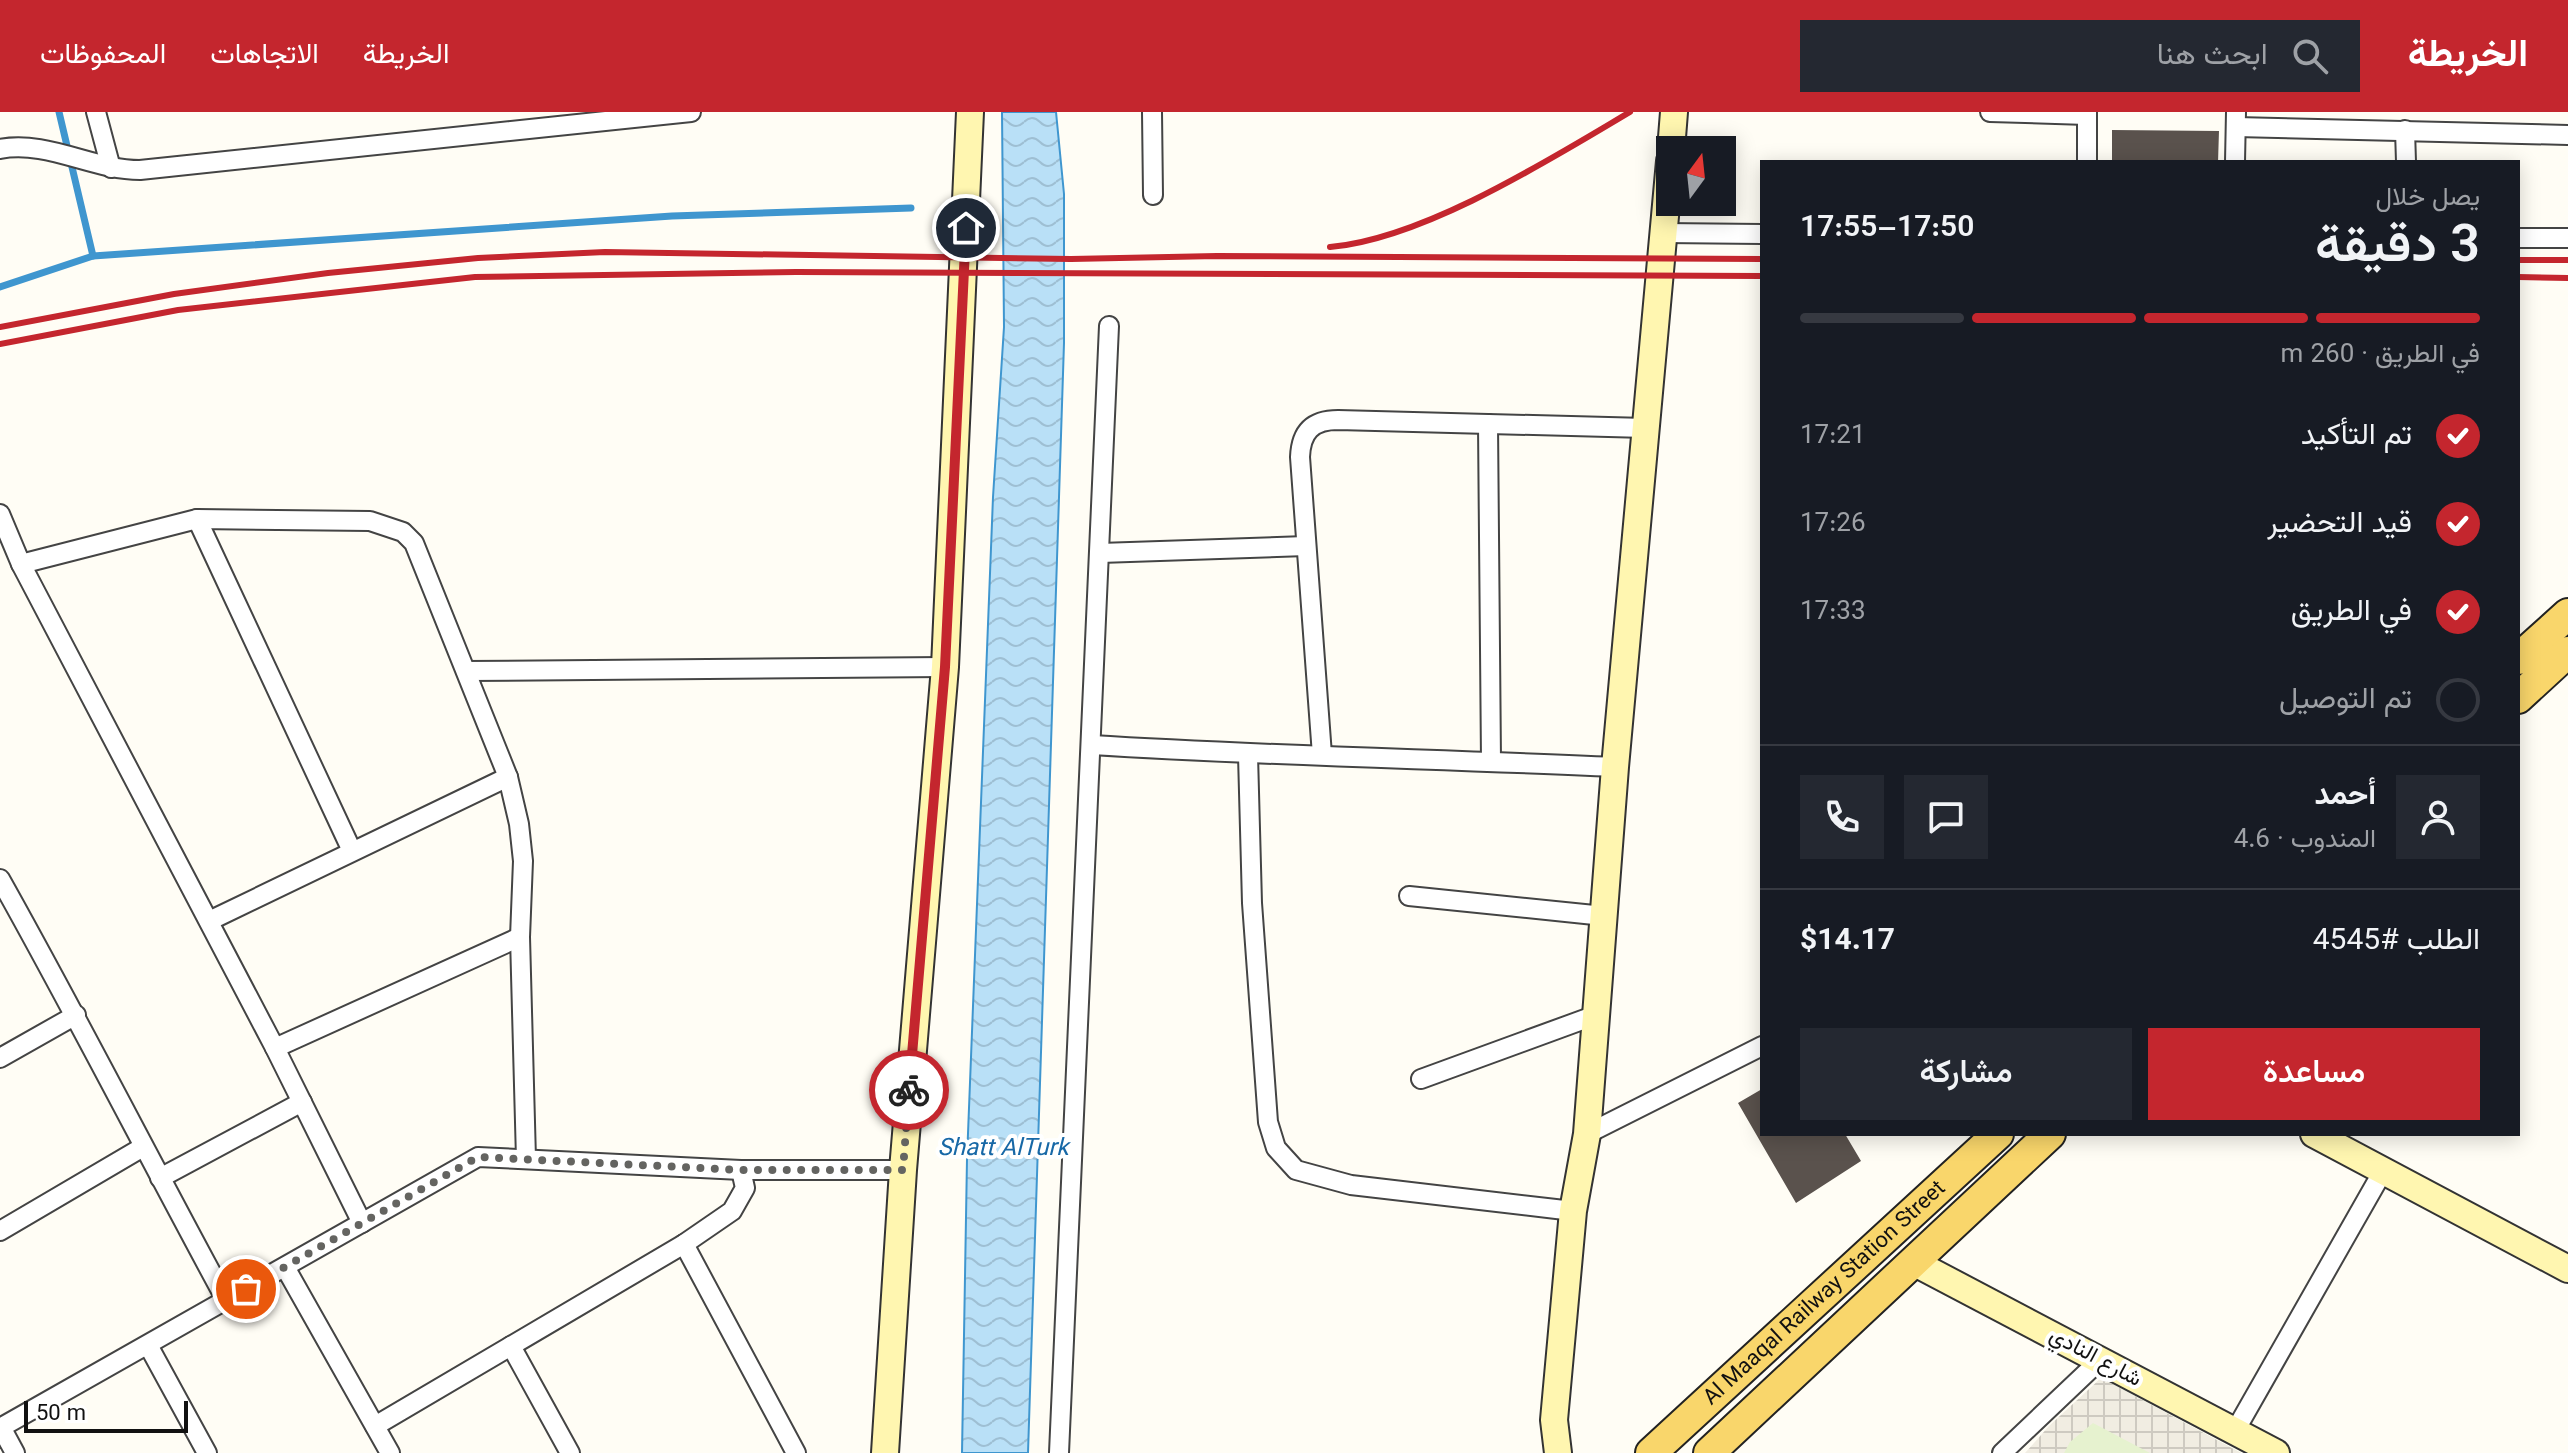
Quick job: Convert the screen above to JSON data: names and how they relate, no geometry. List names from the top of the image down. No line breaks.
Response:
{"streets":{"main road":["Al Maaqal Railway Station Street"],"street":["شارع النادي"]},"crossings":[["Al Maaqal Railway Station Street","شارع النادي"]],"water":["Shatt AlTurk"],"scale_bar":"50 m","north":"top","page":{"header":"الخريطة","search":"ابحث هنا","nav":["الخريطة","الاتجاهات","المحفوظات"],"heading":["3 دقيقة","يصل خلال","17:50–17:55"],"panel":["أحمد","المندوب · 4.6","الطلب #4545","$14.17"],"bar":"في الطريق · 260 m","list":[["تم التأكيد","17:21"],["قيد التحضير","17:26"],["في الطريق","17:33"],"تم التوصيل"],"buttons":["مساعدة","مشاركة"],"scale":"50 m"}}
